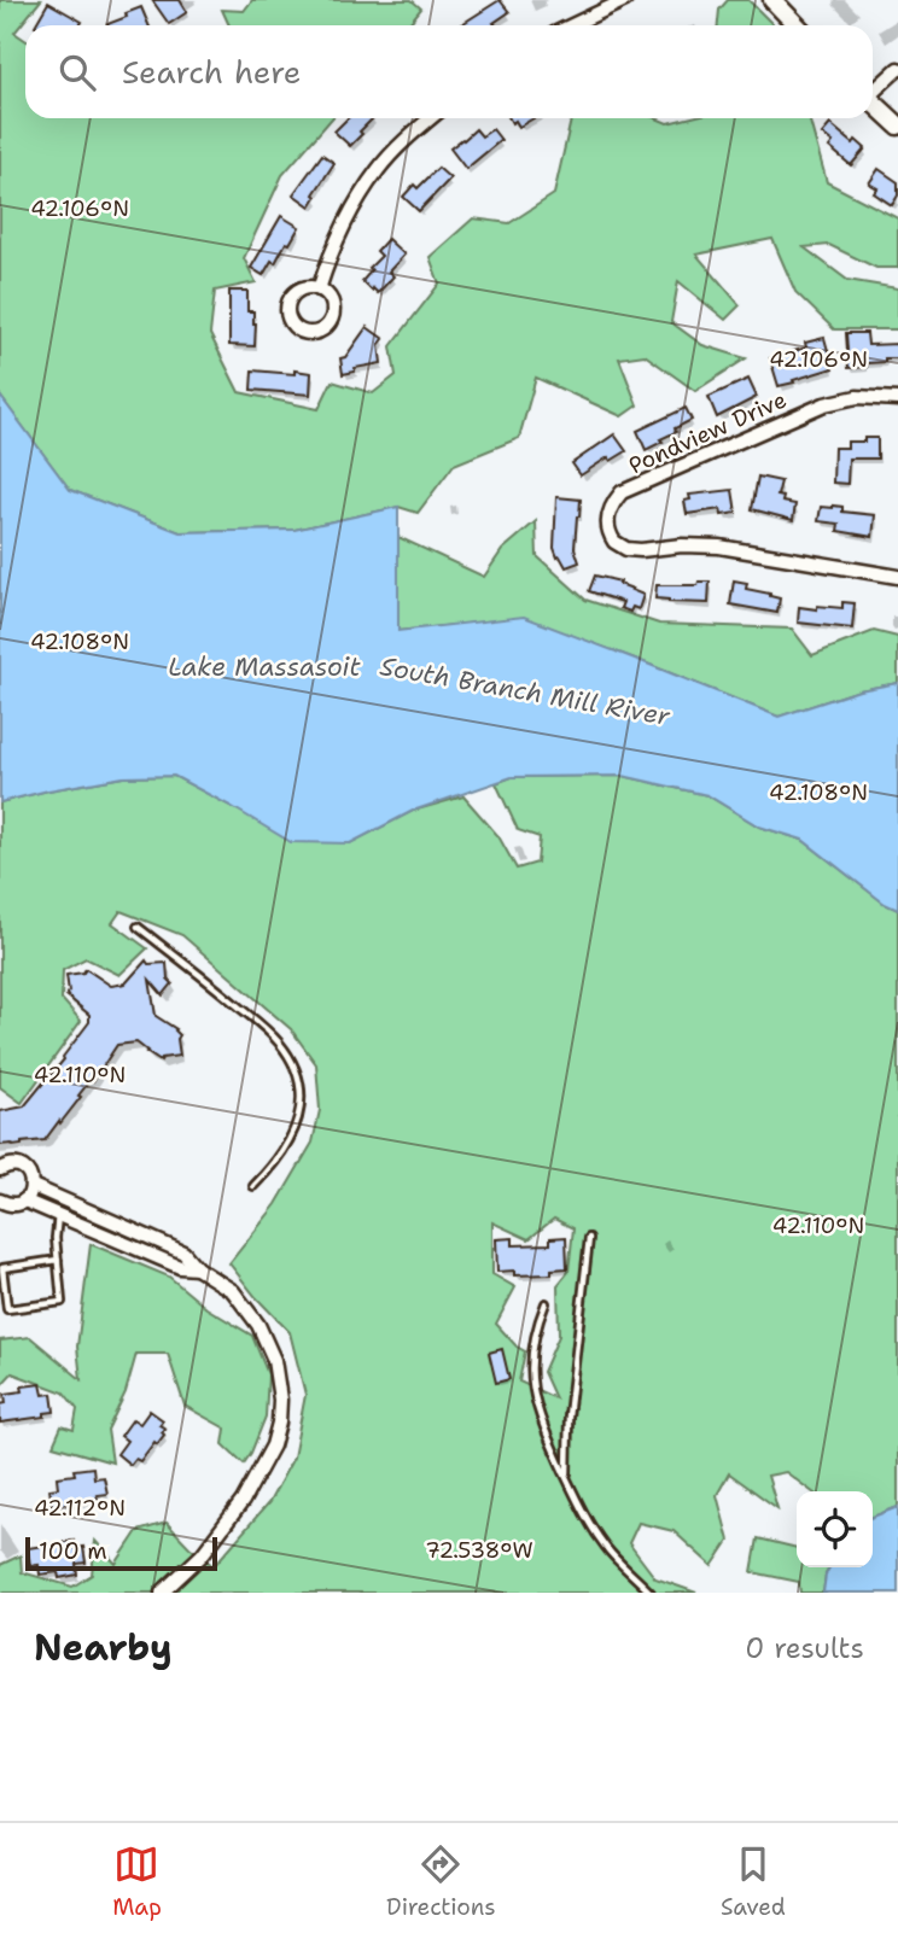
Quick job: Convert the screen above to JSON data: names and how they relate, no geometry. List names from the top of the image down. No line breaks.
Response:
{"streets":{"street":["Pondview Drive"]},"water":["Lake Massasoit","South Branch Mill River"],"scale_bar":"100 m","page":{"search":"Search here","scale":"100 m","heading":["Nearby","0 results"],"nav":["Map","Directions","Saved"]},"coordinates":["42.106°N","42.108°N","42.110°N","42.112°N","72.538°W"]}
